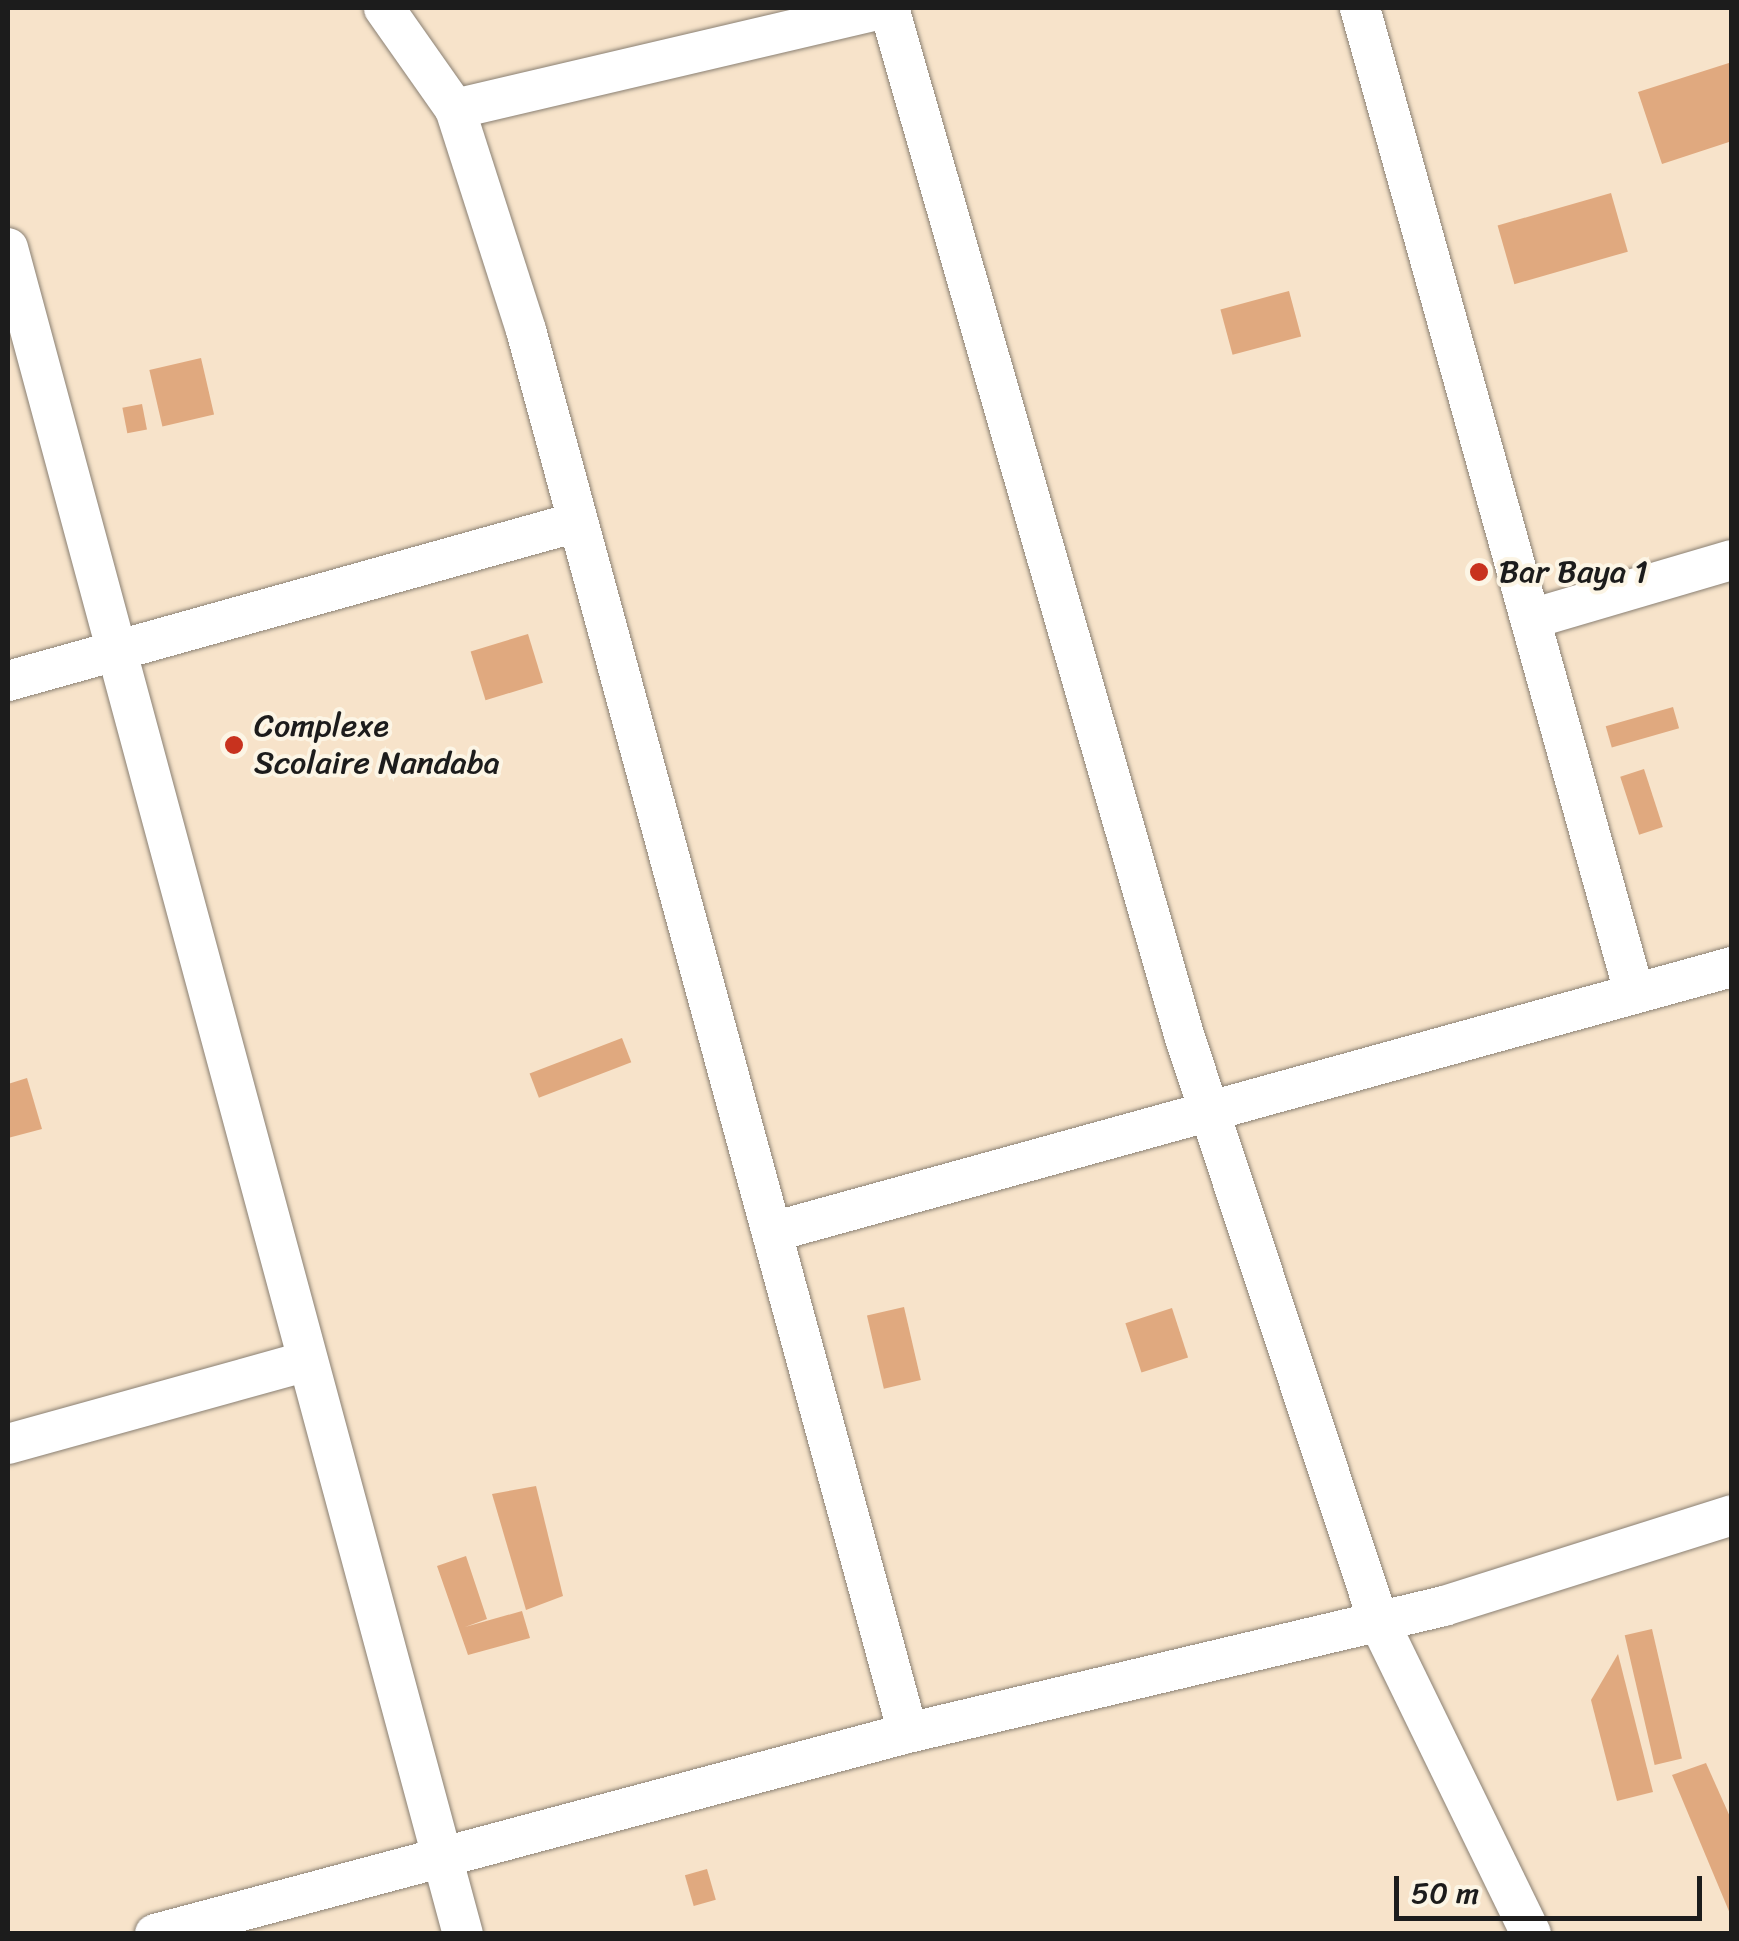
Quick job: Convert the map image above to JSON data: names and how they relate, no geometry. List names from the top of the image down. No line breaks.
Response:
{"places":["Bar Baya 1","Complexe Scolaire Nandaba"],"scale_bar":"50 m"}
